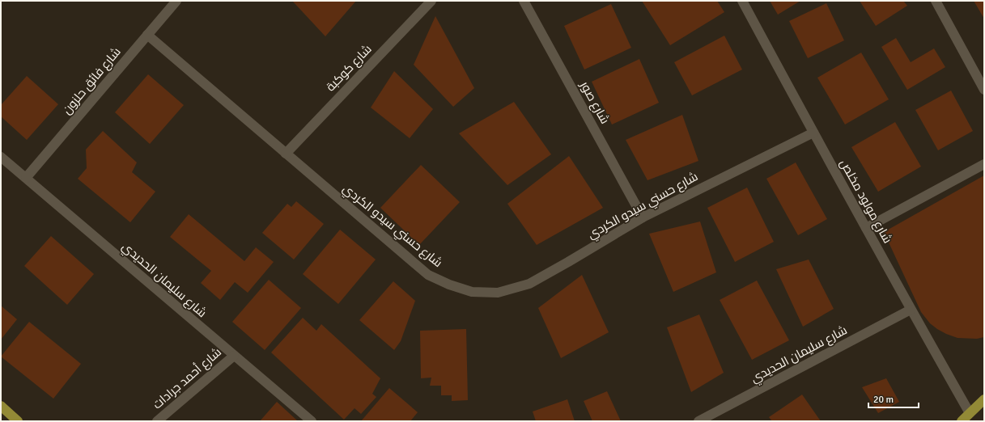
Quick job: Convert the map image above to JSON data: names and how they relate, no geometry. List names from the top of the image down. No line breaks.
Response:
{"streets":{"street":["شارع كوكبة","شارع فائق حلزون","شارع صور","شارع مولود مخلص","شارع حسني سيدو الكردي","شارع سليمان الحديدي","شارع أحمد جرادات"]},"crossings":[["شارع كوكبة","شارع حسني سيدو الكردي"],["شارع فائق حلزون","شارع حسني سيدو الكردي"],["شارع فائق حلزون","شارع سليمان الحديدي"],["شارع صور","شارع حسني سيدو الكردي"],["شارع مولود مخلص","شارع حسني سيدو الكردي"],["شارع مولود مخلص","شارع سليمان الحديدي"],["شارع سليمان الحديدي","شارع أحمد جرادات"]],"scale_bar":"20 m"}
